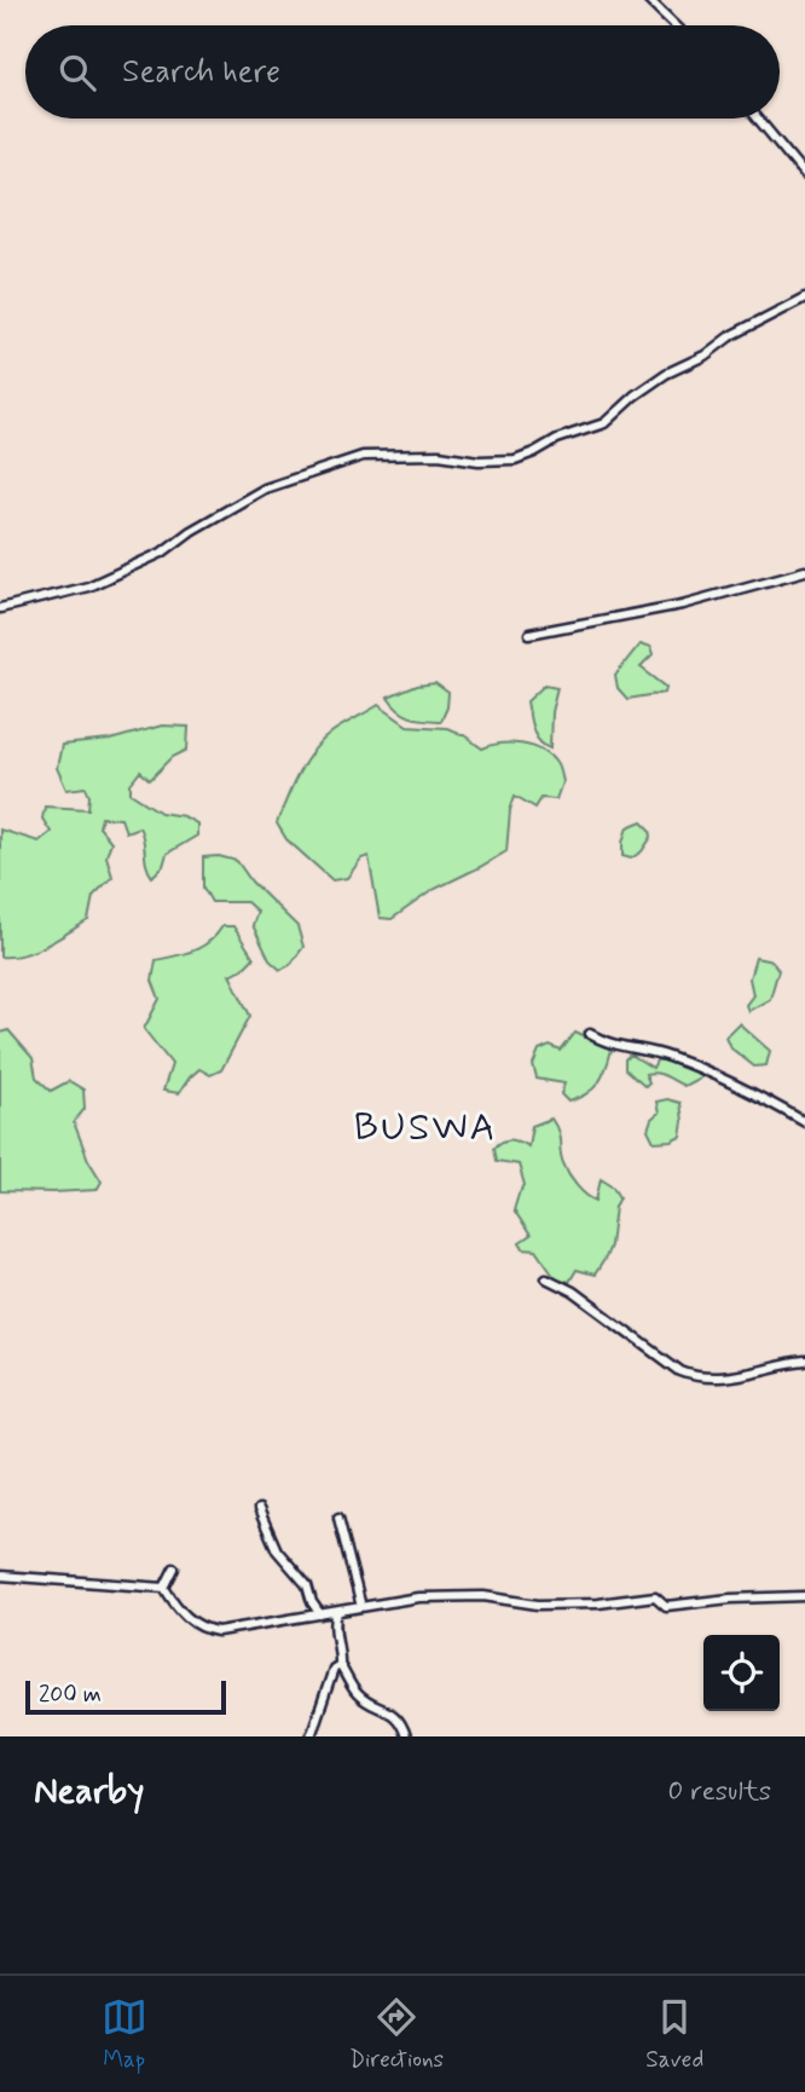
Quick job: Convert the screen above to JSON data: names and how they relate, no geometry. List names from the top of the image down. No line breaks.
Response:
{"districts":["BUSWA"],"scale_bar":"200 m","page":{"search":"Search here","scale":"200 m","heading":["Nearby","0 results"],"nav":["Map","Directions","Saved"]}}
